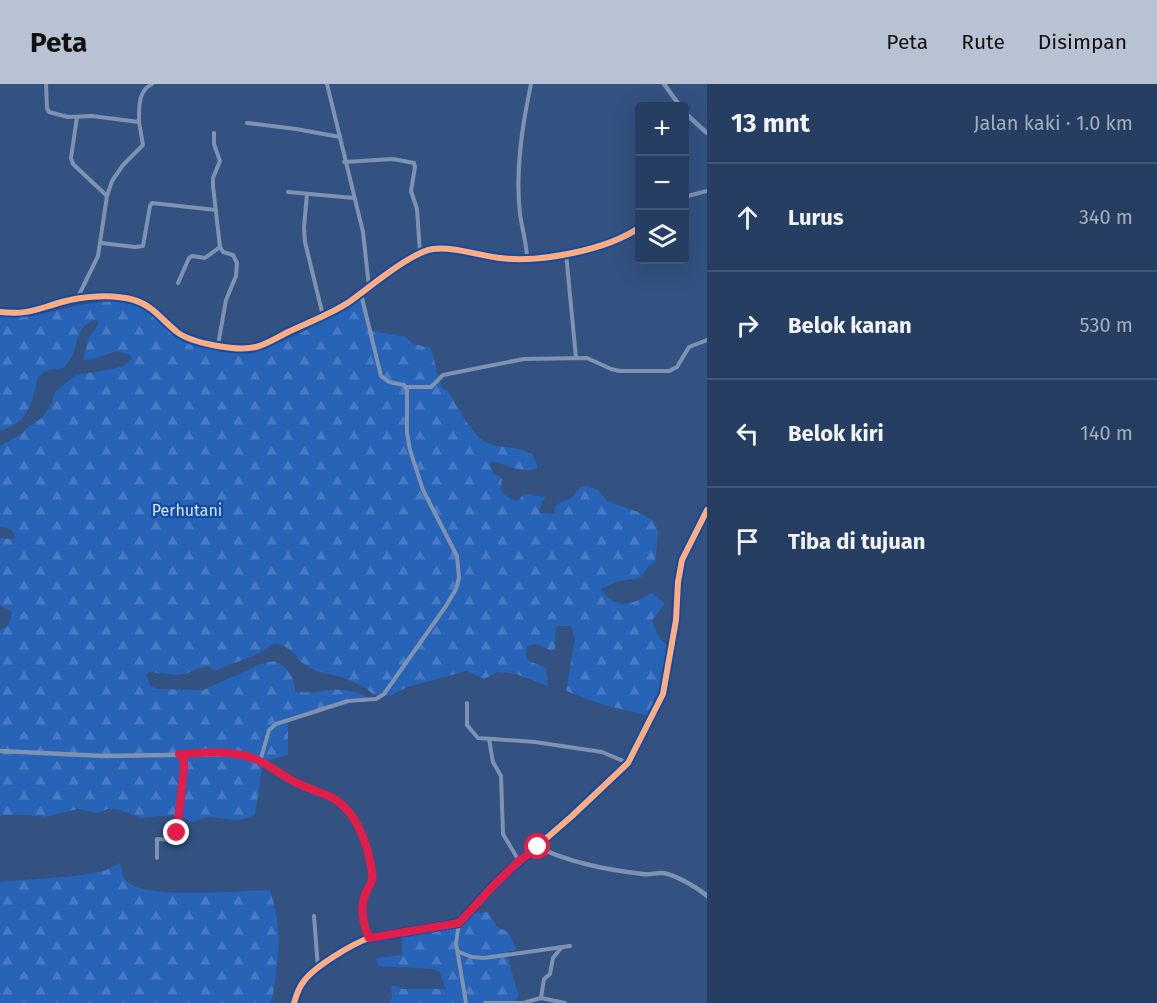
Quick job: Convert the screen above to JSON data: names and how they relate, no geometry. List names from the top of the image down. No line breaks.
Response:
{"parks":["Perhutani"],"page":{"header":"Peta","nav":["Peta","Rute","Disimpan"],"heading":["13 mnt","Jalan kaki · 1.0 km"],"map_buttons":["+","−"],"list":[["Lurus","340 m"],["Belok kanan","530 m"],["Belok kiri","140 m"],"Tiba di tujuan"]}}
